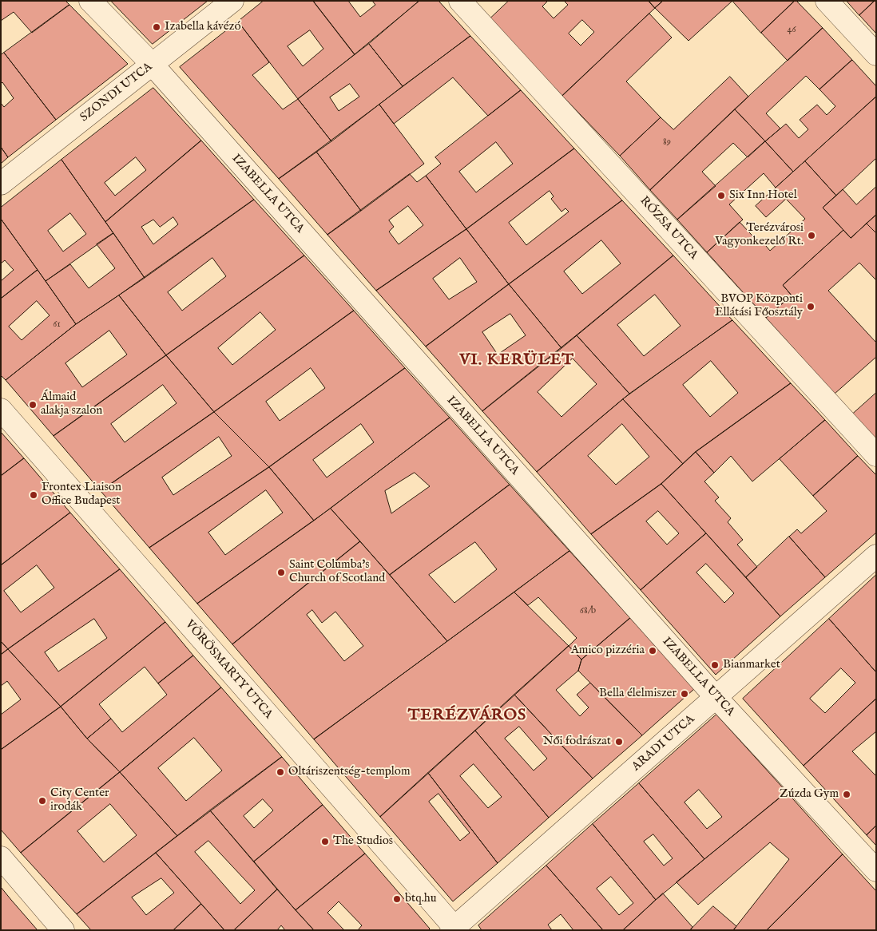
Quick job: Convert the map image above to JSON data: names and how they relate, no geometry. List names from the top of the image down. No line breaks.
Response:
{"streets":{"street":["SZONDI UTCA","IZABELLA UTCA","RÓZSA UTCA","VÖRÖSMARTY UTCA","ARADI UTCA"]},"crossings":[["SZONDI UTCA","IZABELLA UTCA"],["IZABELLA UTCA","ARADI UTCA"],["VÖRÖSMARTY UTCA","ARADI UTCA"]],"districts":["VI. KERÜLET","TERÉZVÁROS"],"places":["Izabella kávézó","Six Inn Hotel","Terézvárosi Vagyonkezelő Rt.","BVOP Központi Ellátási Főosztály","Álmaid alakja szalon","Frontex Liaison Office Budapest","Saint Columba's Church of Scotland","Amico pizzéria","Bianmarket","Bella élelmiszer","Női fodrászat","Oltáriszentség-templom","Zúzda Gym","City Center irodák","The Studios","btq.hu"],"house_numbers":["46","89","61","68/b"]}
